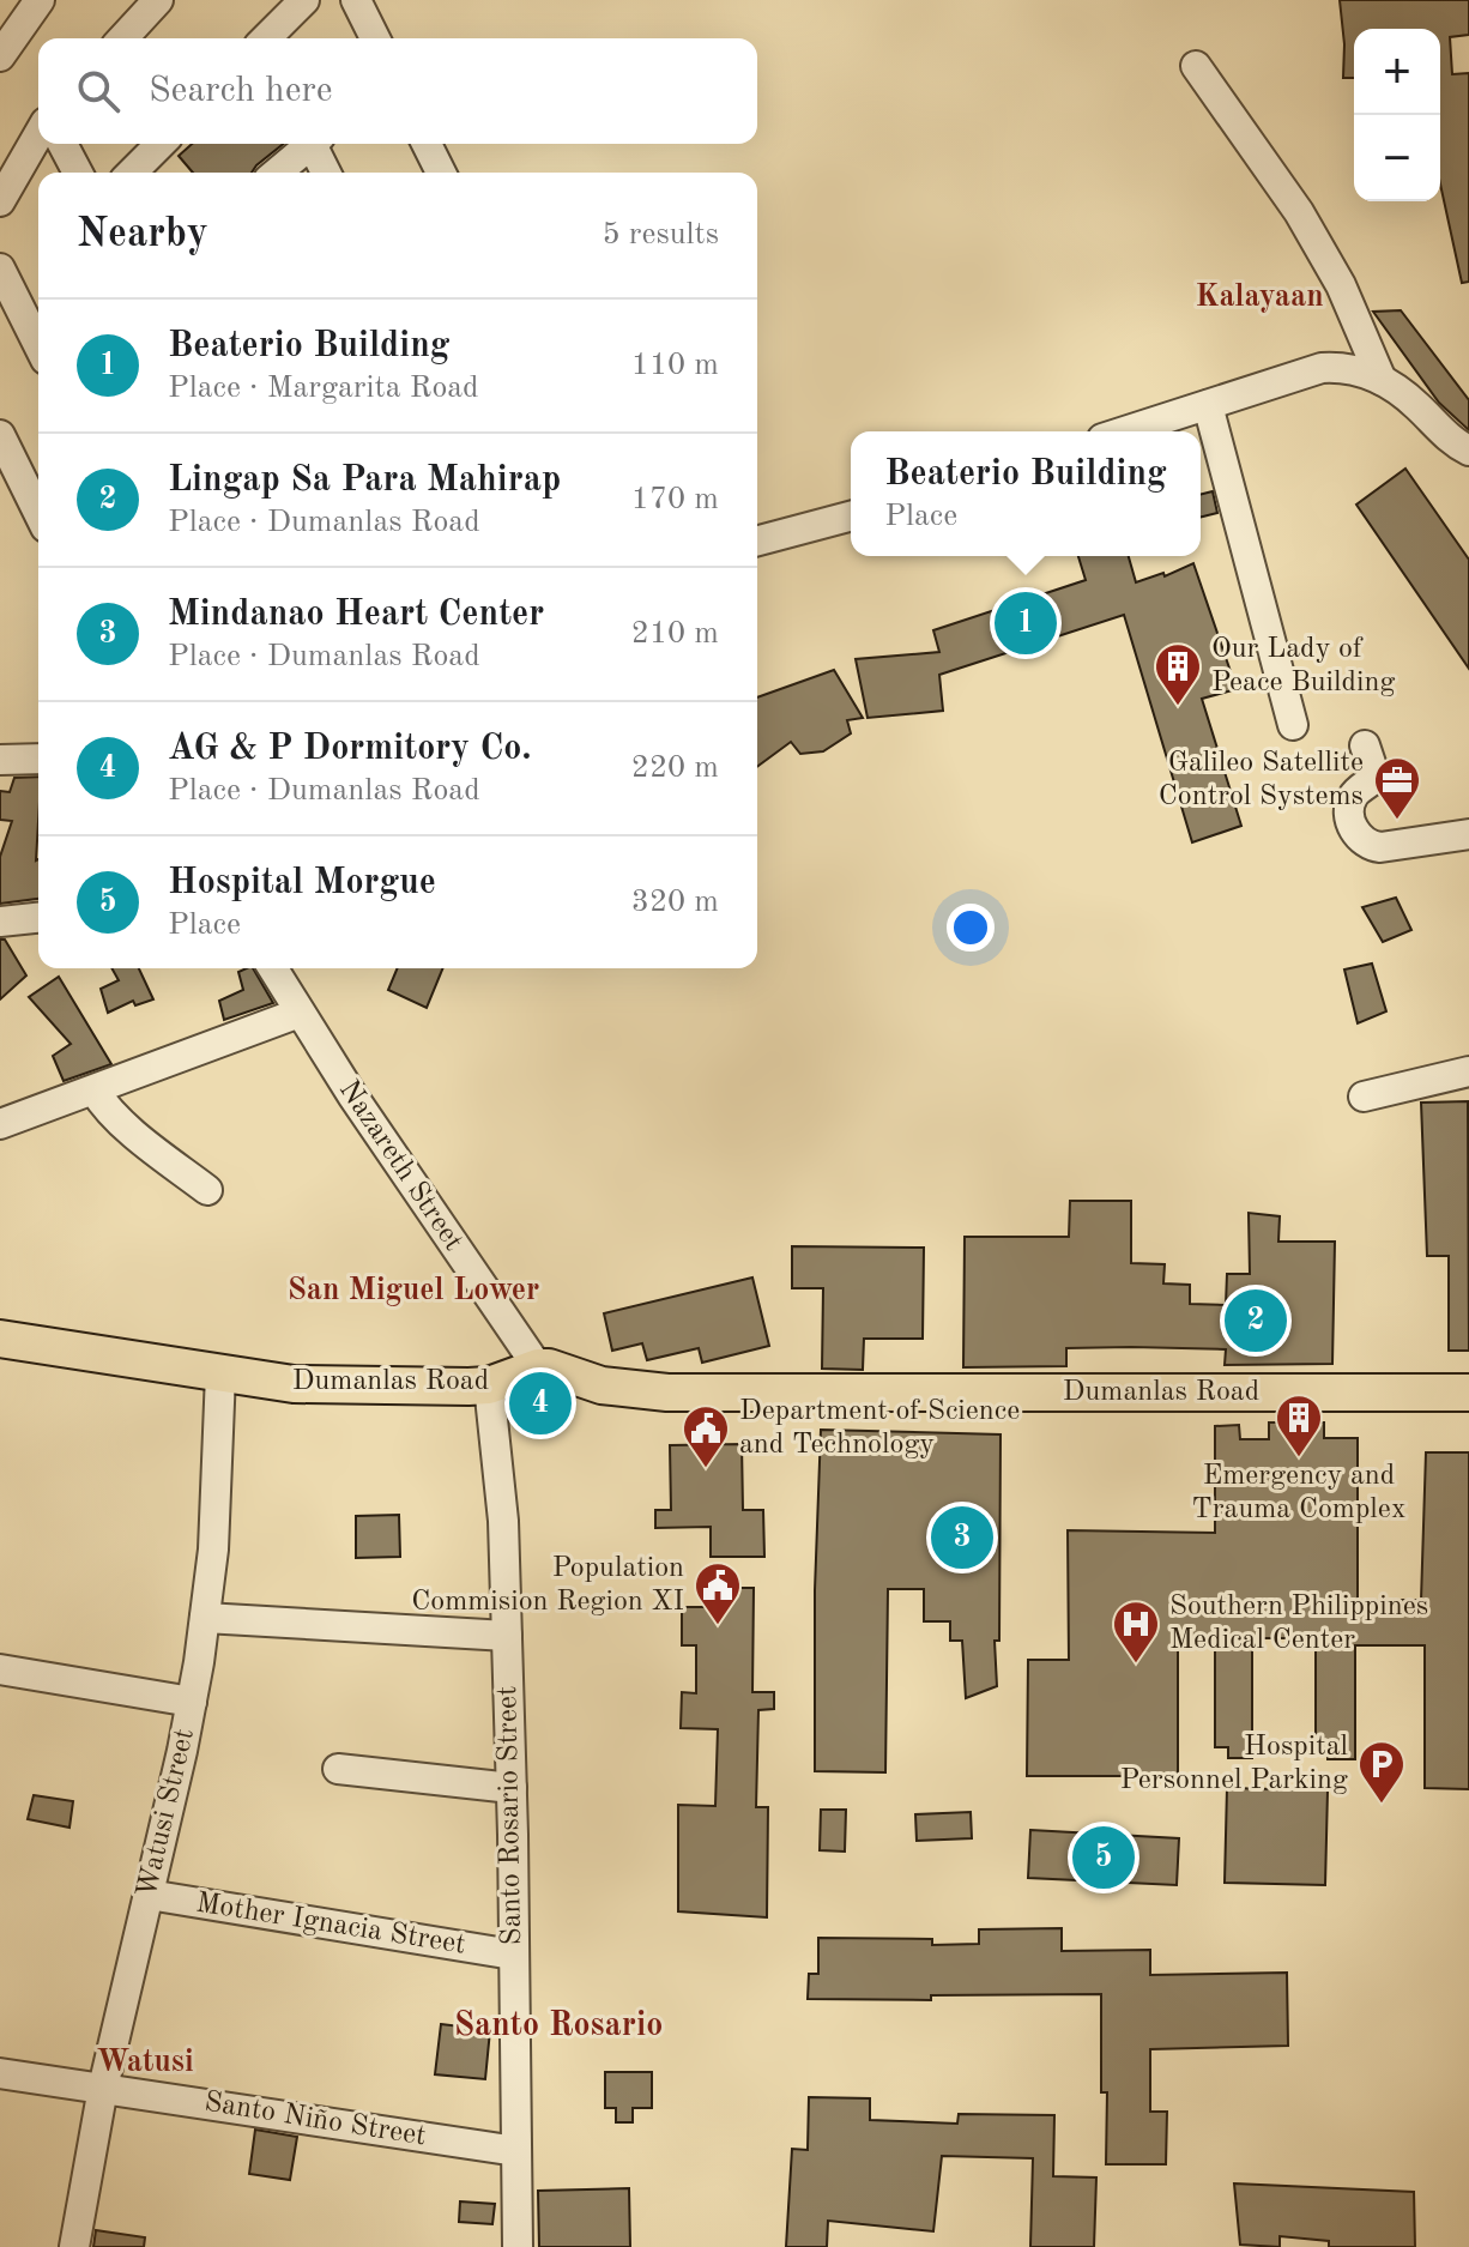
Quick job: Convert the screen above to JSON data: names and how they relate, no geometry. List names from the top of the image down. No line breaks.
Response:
{"streets":{"main road":["Dumanlas Road"],"street":["Nazareth Street","Watusi Street","Santo Rosario Street","Mother Ignacia Street","Santo Niño Street"]},"crossings":[["Nazareth Street","Dumanlas Road"],["Dumanlas Road","Watusi Street"],["Dumanlas Road","Santo Rosario Street"],["Watusi Street","Mother Ignacia Street"],["Watusi Street","Santo Niño Street"],["Santo Rosario Street","Mother Ignacia Street"],["Santo Rosario Street","Santo Niño Street"]],"districts":["Kalayaan","San Miguel Lower","Santo Rosario","Watusi"],"places":{"building":["Our Lady of Peace Building","Emergency and Trauma Complex"],"office":["Galileo Satellite Control Systems"],"public building":["Department of Science and Technology","Population Commision Region XI"],"hospital":["Southern Philippines Medical Center"],"parking":["Hospital Personnel Parking"]},"page":{"map_buttons":["+","−"],"search":"Search here","heading":["Nearby","5 results"],"list":[{"mark":"1","name":"Beaterio Building","note":"Place · Margarita Road","value":"110 m"},{"mark":"2","name":"Lingap Sa Para Mahirap","note":"Place · Dumanlas Road","value":"170 m"},{"mark":"3","name":"Mindanao Heart Center","note":"Place · Dumanlas Road","value":"210 m"},{"mark":"4","name":"AG & P Dormitory Co.","note":"Place · Dumanlas Road","value":"220 m"},{"mark":"5","name":"Hospital Morgue","note":"Place","value":"320 m"}],"popup":["Beaterio Building","Place"],"pins":["1","2","4","3","5"]}}
